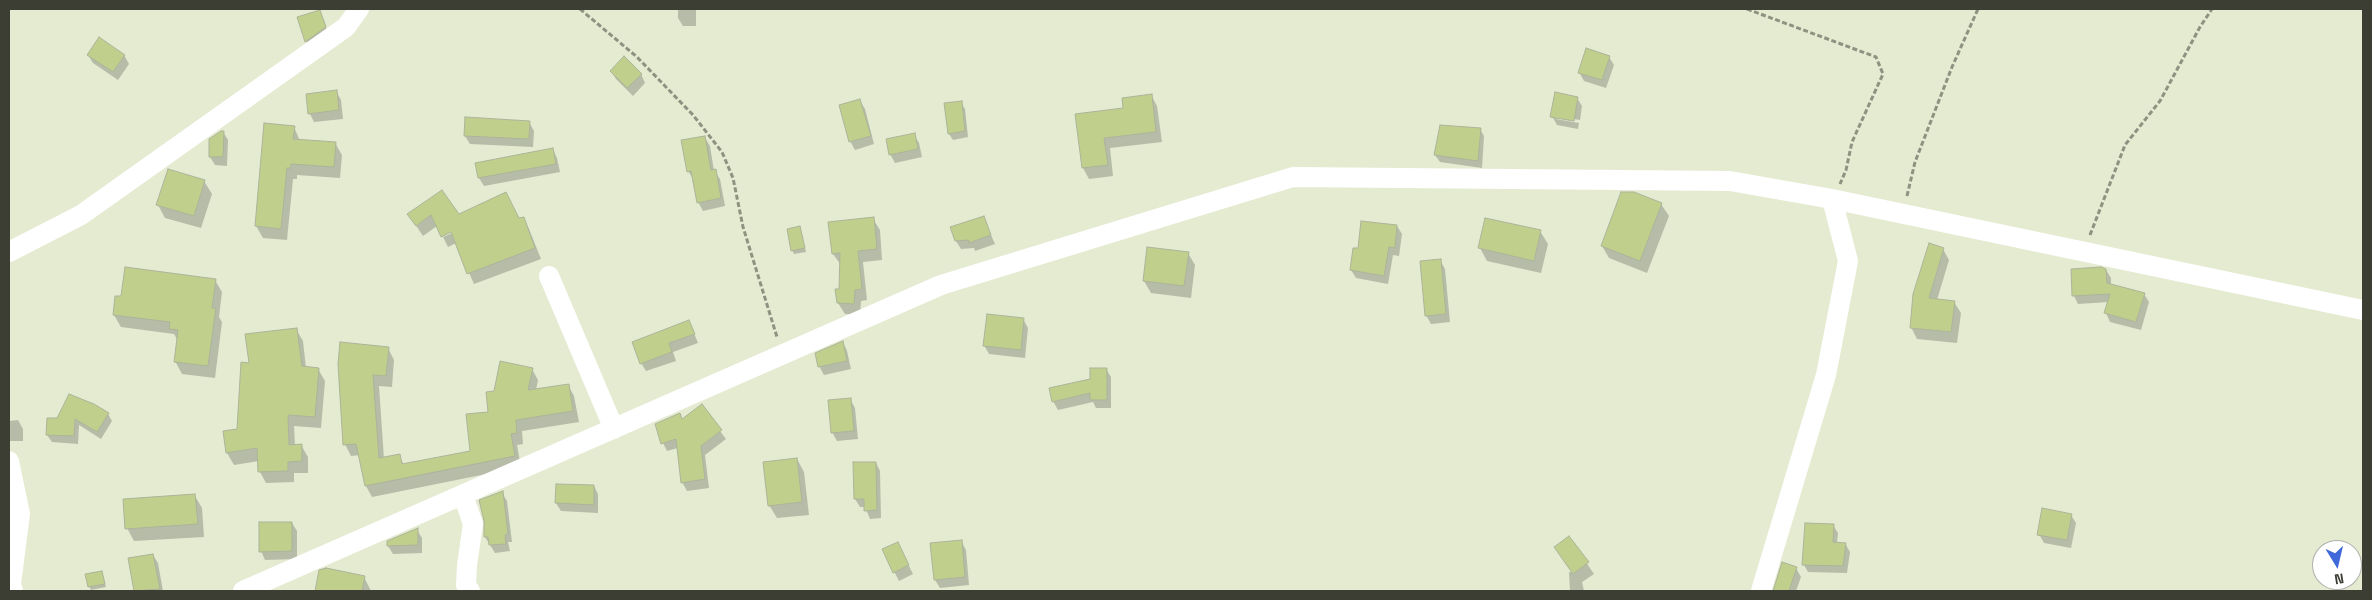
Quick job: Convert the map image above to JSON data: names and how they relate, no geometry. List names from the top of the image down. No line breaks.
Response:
{"north":"bottom"}
